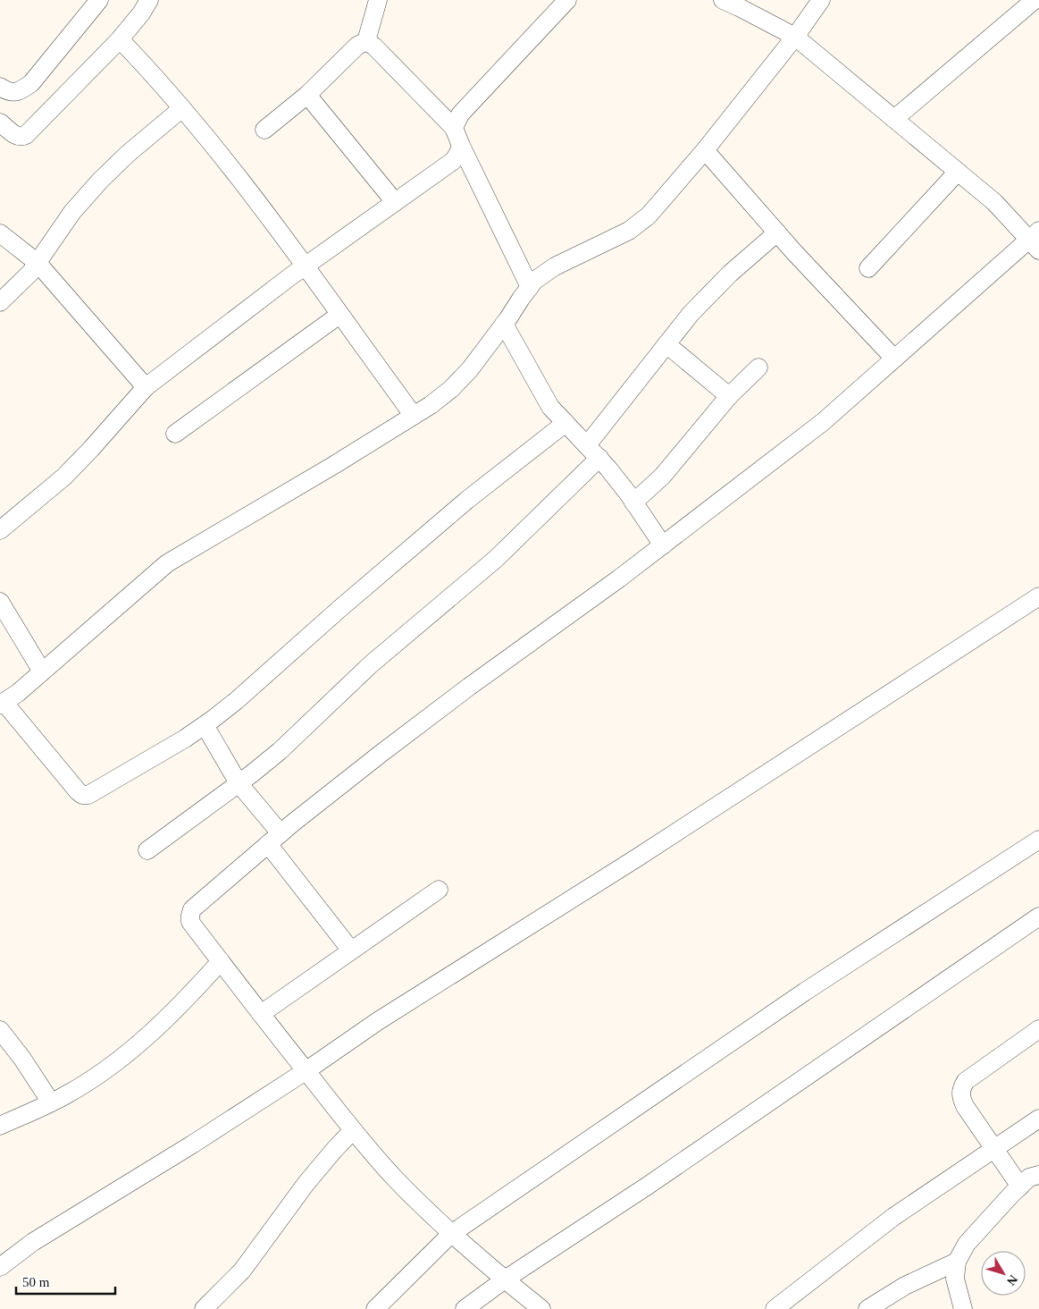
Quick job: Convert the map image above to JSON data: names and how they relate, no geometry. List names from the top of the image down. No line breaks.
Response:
{"scale_bar":"50 m","north":"bottom right"}
